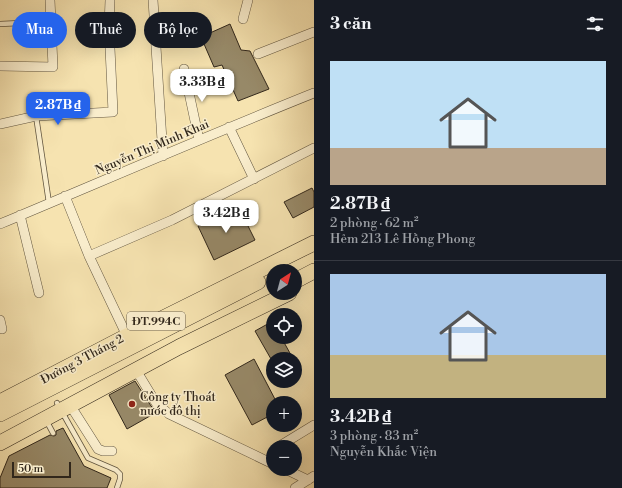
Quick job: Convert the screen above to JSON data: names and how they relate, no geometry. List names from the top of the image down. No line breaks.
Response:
{"streets":{"main road":["ĐT.994C","Đường 3 Tháng 2"],"street":["Nguyễn Thị Minh Khai"]},"places":["Công ty Thoát nước đô thị"],"scale_bar":"50 m","north":"top right","page":{"heading":"3 căn","chip":["Mua","Thuê","Bộ lọc"],"list":[{"name":"2.87B ₫","note":"2 phòng · 62 m² · Hẻm 213 Lê Hồng Phong"},{"name":"3.42B ₫","note":"3 phòng · 83 m² · Nguyễn Khắc Viện"}],"price":["3.33B ₫","2.87B ₫","3.42B ₫"],"map_buttons":["+","−"],"scale":"50 m"}}
